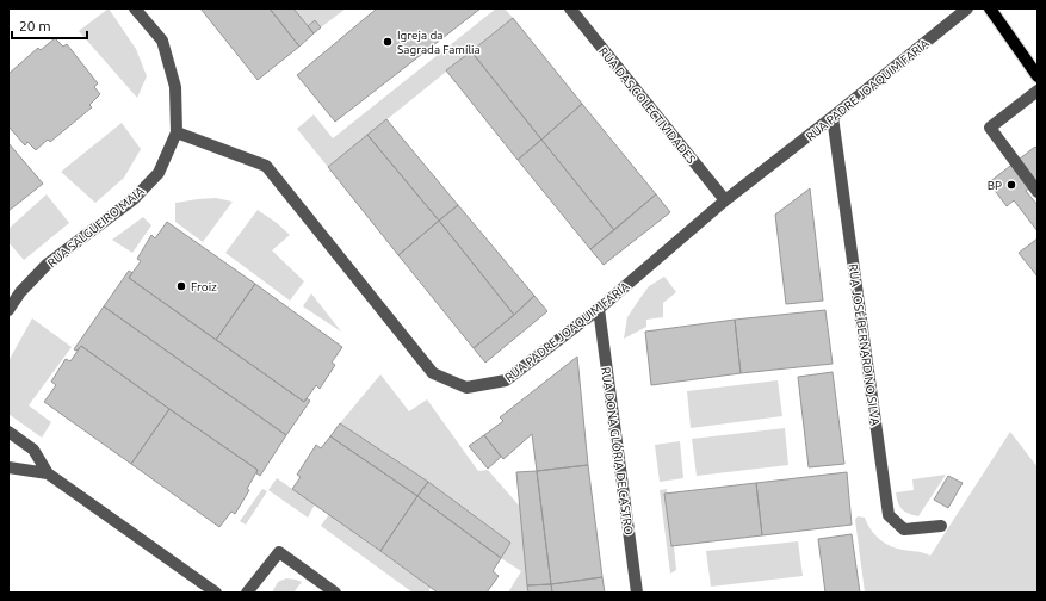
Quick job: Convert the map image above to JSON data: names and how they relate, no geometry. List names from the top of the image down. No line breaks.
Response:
{"streets":{"street":["RUA PADRE JOAQUIM FARIA","RUA DAS COLECTIVIDADES","RUA SALGUEIRO MAIA","RUA JOSÉ BERNARDINO SILVA","RUA DONA GLÓRIA DE CASTRO"]},"crossings":[["RUA PADRE JOAQUIM FARIA","RUA DAS COLECTIVIDADES"],["RUA PADRE JOAQUIM FARIA","RUA SALGUEIRO MAIA"],["RUA PADRE JOAQUIM FARIA","RUA JOSÉ BERNARDINO SILVA"],["RUA PADRE JOAQUIM FARIA","RUA DONA GLÓRIA DE CASTRO"]],"places":["Igreja da Sagrada Família","BP","Froiz"],"scale_bar":"20 m"}
